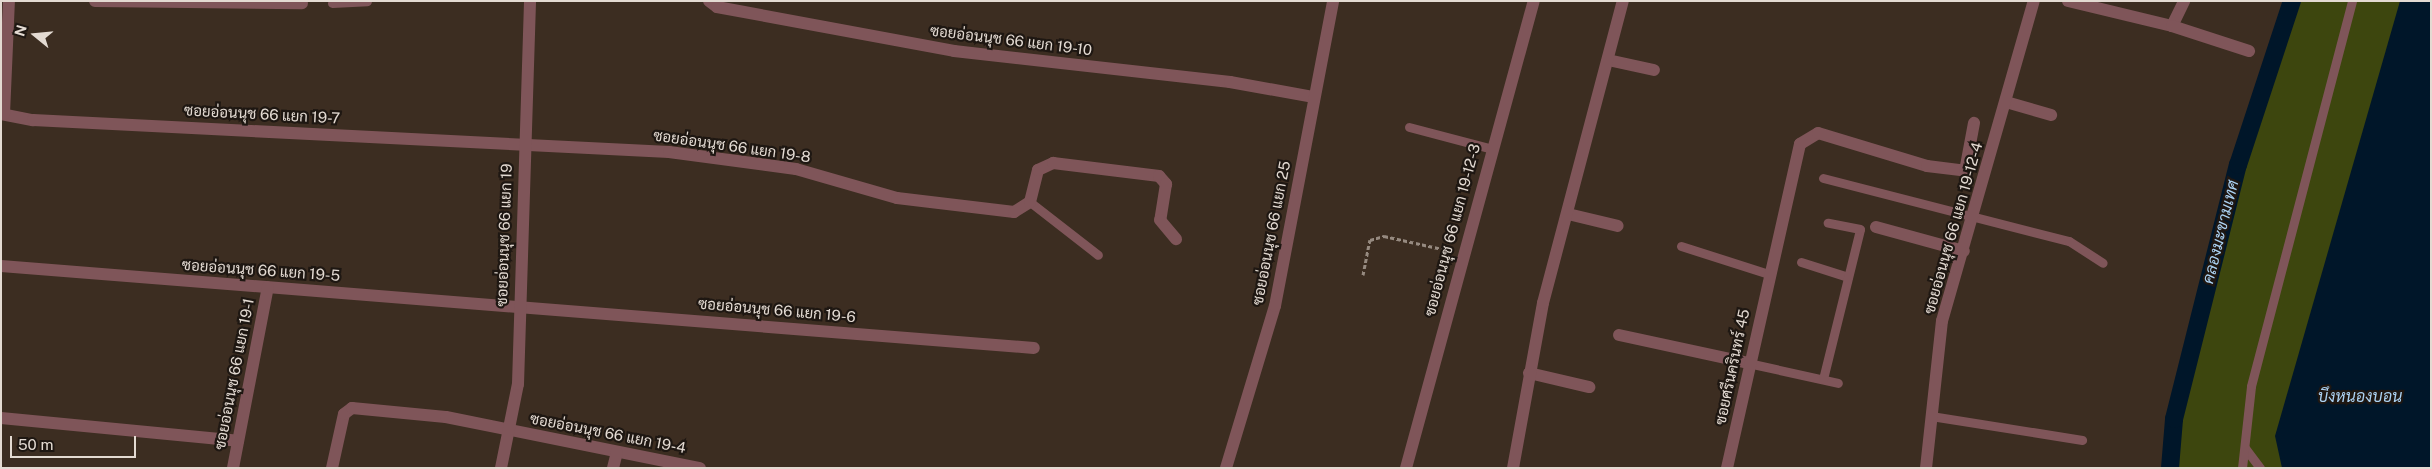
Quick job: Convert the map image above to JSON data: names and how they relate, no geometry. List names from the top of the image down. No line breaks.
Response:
{"streets":{"street":["ซอยอ่อนนุช 66 แยก 19-10","ซอยอ่อนนุช 66 แยก 19-7","ซอยอ่อนนุช 66 แยก 19-8","ซอยอ่อนนุช 66 แยก 19-12-4","ซอยอ่อนนุช 66 แยก 19-12-3","ซอยอ่อนนุช 66 แยก 25","ซอยอ่อนนุช 66 แยก 19","ซอยอ่อนนุช 66 แยก 19-5","ซอยอ่อนนุช 66 แยก 19-6","ซอยศรีนครินทร์ 45","ซอยอ่อนนุช 66 แยก 19-1","ซอยอ่อนนุช 66 แยก 19-4"]},"crossings":[["ซอยอ่อนนุช 66 แยก 19-10","ซอยอ่อนนุช 66 แยก 25"],["ซอยอ่อนนุช 66 แยก 19-7","ซอยอ่อนนุช 66 แยก 19-8"],["ซอยอ่อนนุช 66 แยก 19-7","ซอยอ่อนนุช 66 แยก 19"],["ซอยอ่อนนุช 66 แยก 19-8","ซอยอ่อนนุช 66 แยก 19"],["ซอยอ่อนนุช 66 แยก 19","ซอยอ่อนนุช 66 แยก 19-5"],["ซอยอ่อนนุช 66 แยก 19","ซอยอ่อนนุช 66 แยก 19-6"],["ซอยอ่อนนุช 66 แยก 19","ซอยอ่อนนุช 66 แยก 19-4"],["ซอยอ่อนนุช 66 แยก 19-5","ซอยอ่อนนุช 66 แยก 19-6"],["ซอยอ่อนนุช 66 แยก 19-5","ซอยอ่อนนุช 66 แยก 19-1"]],"water":["คลองมะขามเทศ","บึงหนองบอน"],"scale_bar":"50 m","north":"left"}
